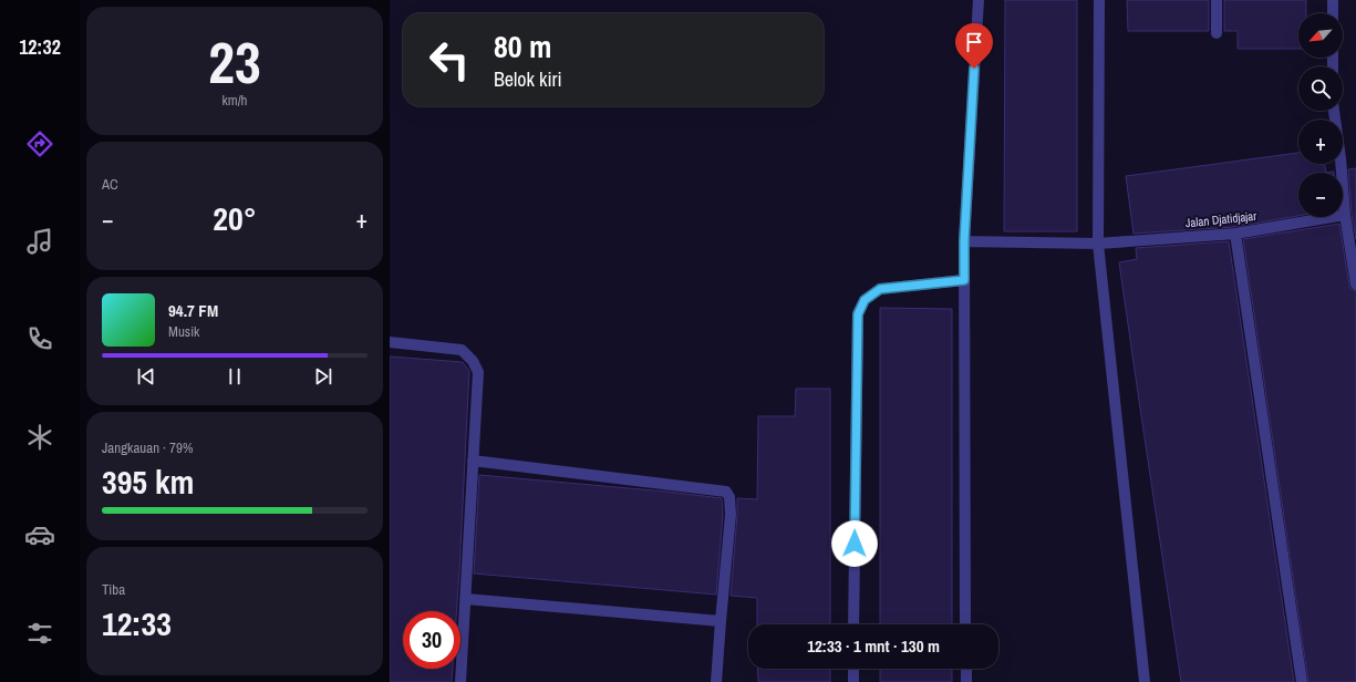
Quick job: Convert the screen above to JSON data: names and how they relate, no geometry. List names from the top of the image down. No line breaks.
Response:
{"streets":{"street":["Jalan Djatidjajar"]},"north":"bottom left","page":{"tabs":"12:32","tile":[["23","km/h"],"AC",["Jangkauan · 79%","395 km"],["Tiba","12:33"]],"map_buttons":["+","−"],"turn":["80 m","Belok kiri"],"heat":["−","20°","+"],"song":["94.7 FM","Musik"],"limit":"30","trip":"12:33 · 1 mnt · 130 m"}}
